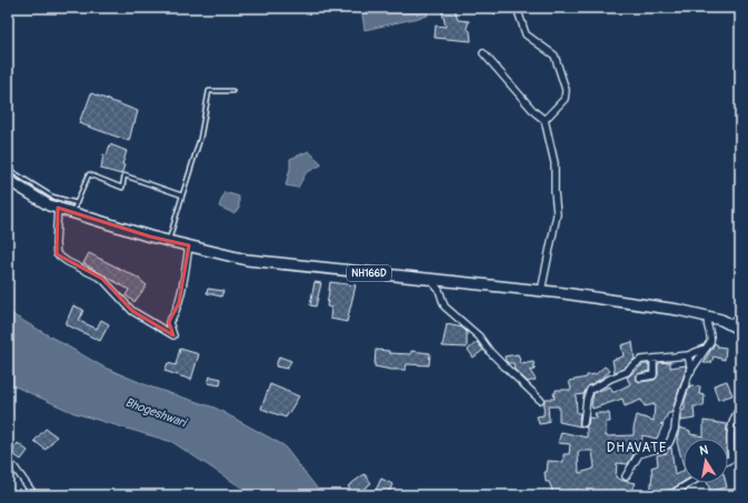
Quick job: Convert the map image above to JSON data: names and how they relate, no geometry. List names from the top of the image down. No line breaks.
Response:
{"streets":{"highway":["NH166D"]},"districts":["DHAVATE"],"water":["Bhogeshwari"],"north":"top"}
